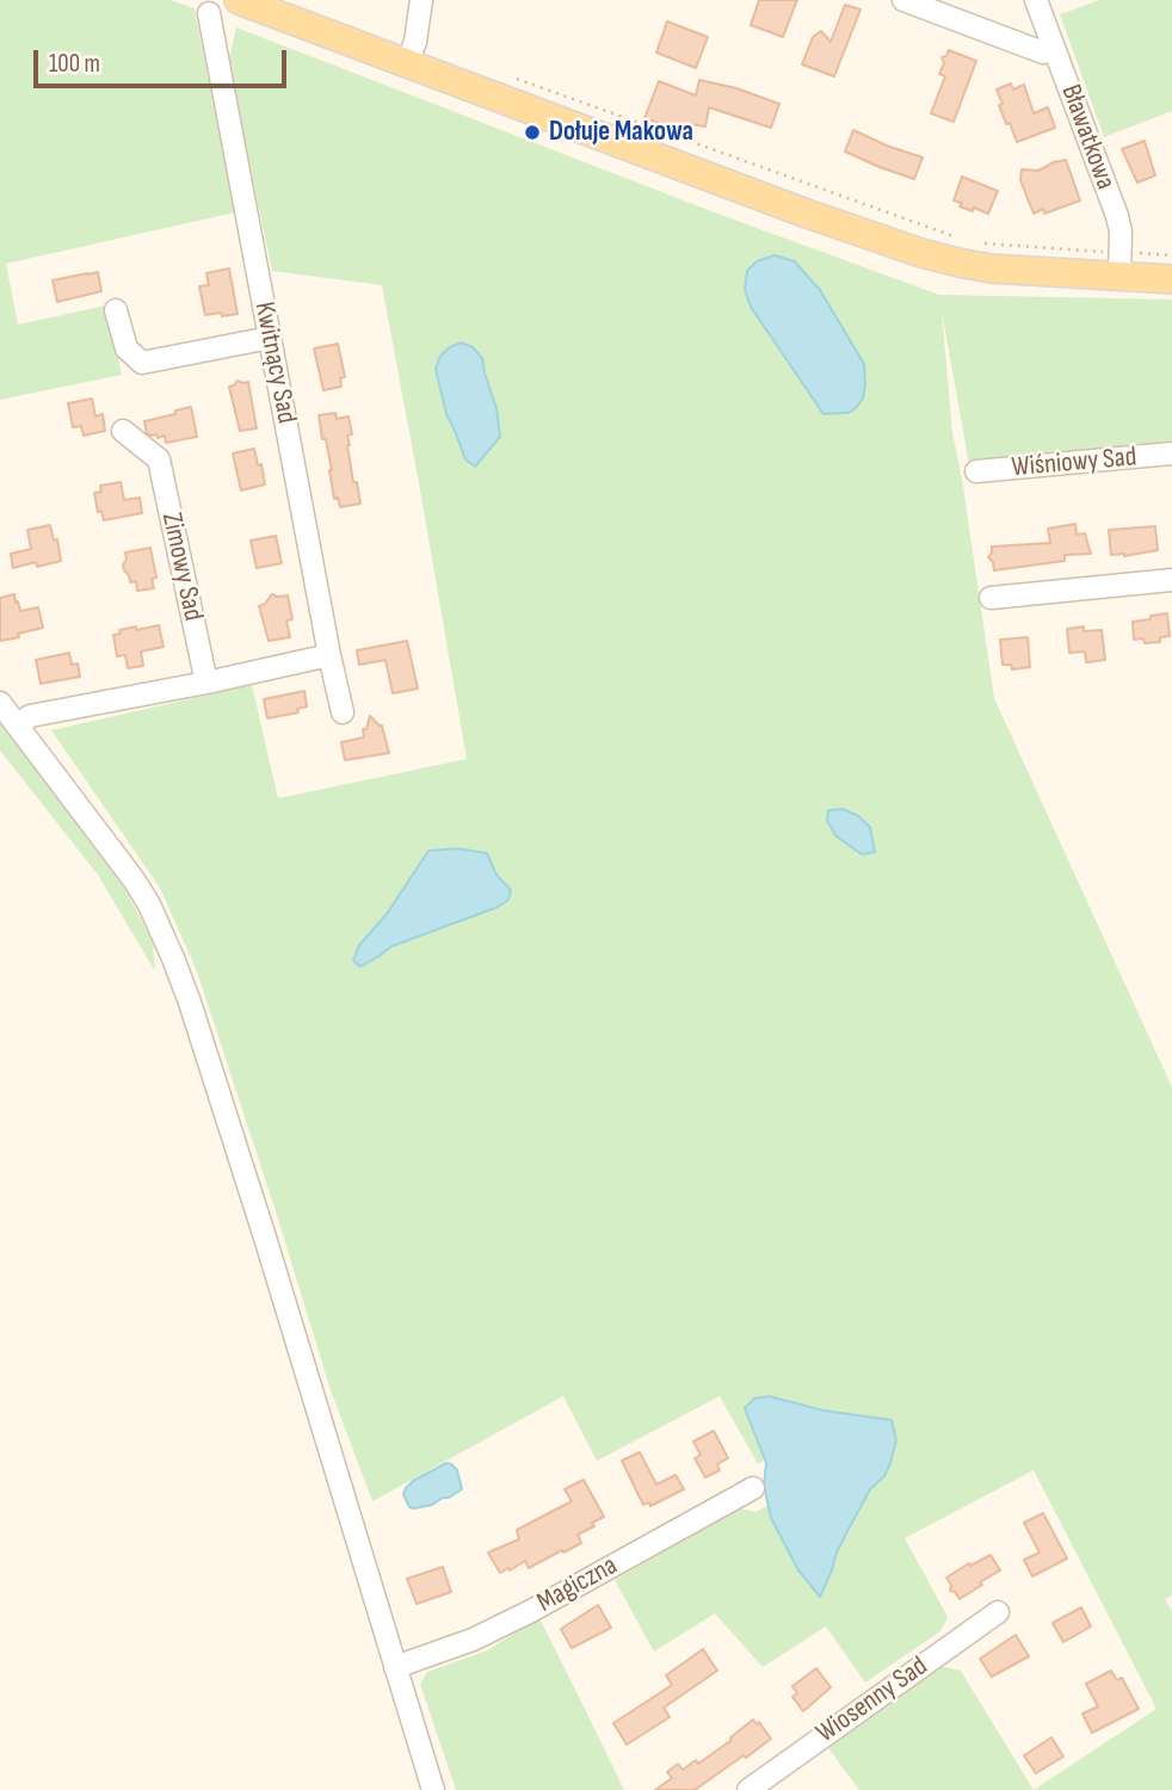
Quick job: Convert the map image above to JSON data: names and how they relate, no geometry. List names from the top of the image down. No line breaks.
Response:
{"streets":{"street":["Bławatkowa","Kwitnący Sad","Wiśniowy Sad","Zimowy Sad","Magiczna","Wiosenny Sad"]},"places":["Dołuje Makowa"],"scale_bar":"100 m"}
